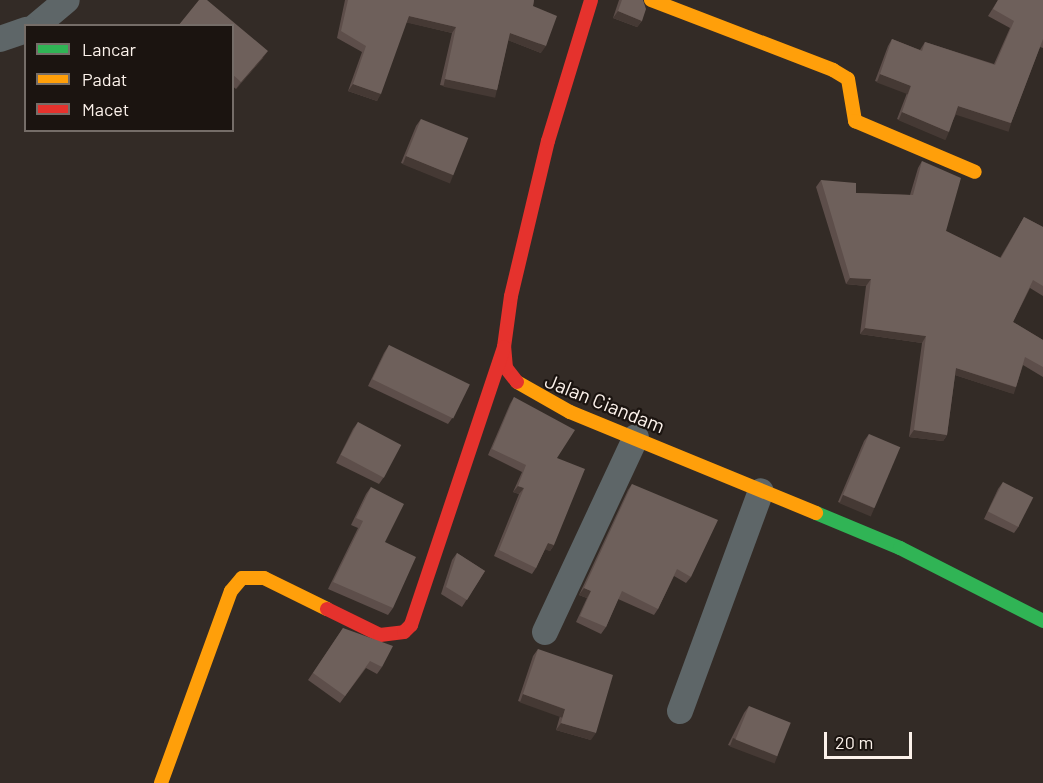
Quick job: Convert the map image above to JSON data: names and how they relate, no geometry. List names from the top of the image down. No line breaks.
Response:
{"streets":{"street":["Jalan Ciandam"]},"legend":["Lancar","Padat","Macet"],"scale_bar":"20 m"}
